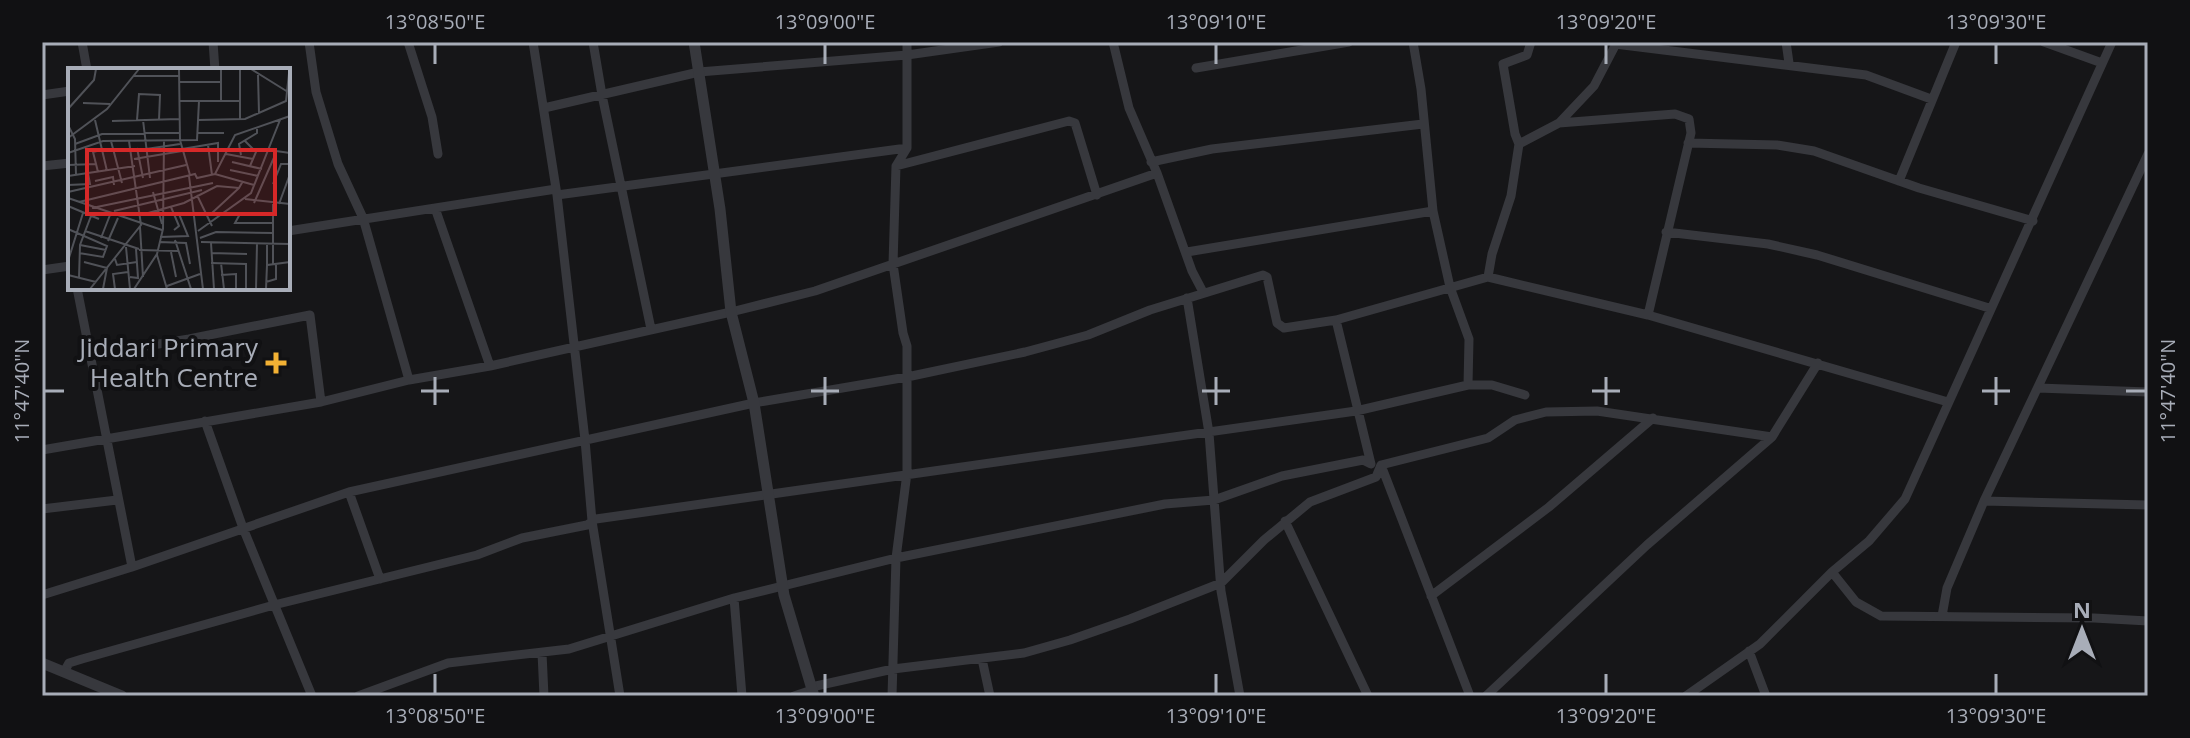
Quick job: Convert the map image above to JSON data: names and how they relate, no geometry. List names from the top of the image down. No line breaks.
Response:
{"places":{"health":["Jiddari Primary Health Centre"]},"north":"top","coordinates":["13°08'50\"E","13°09'00\"E","13°09'10\"E","13°09'20\"E","13°09'30\"E","11°47'40\"N"]}
